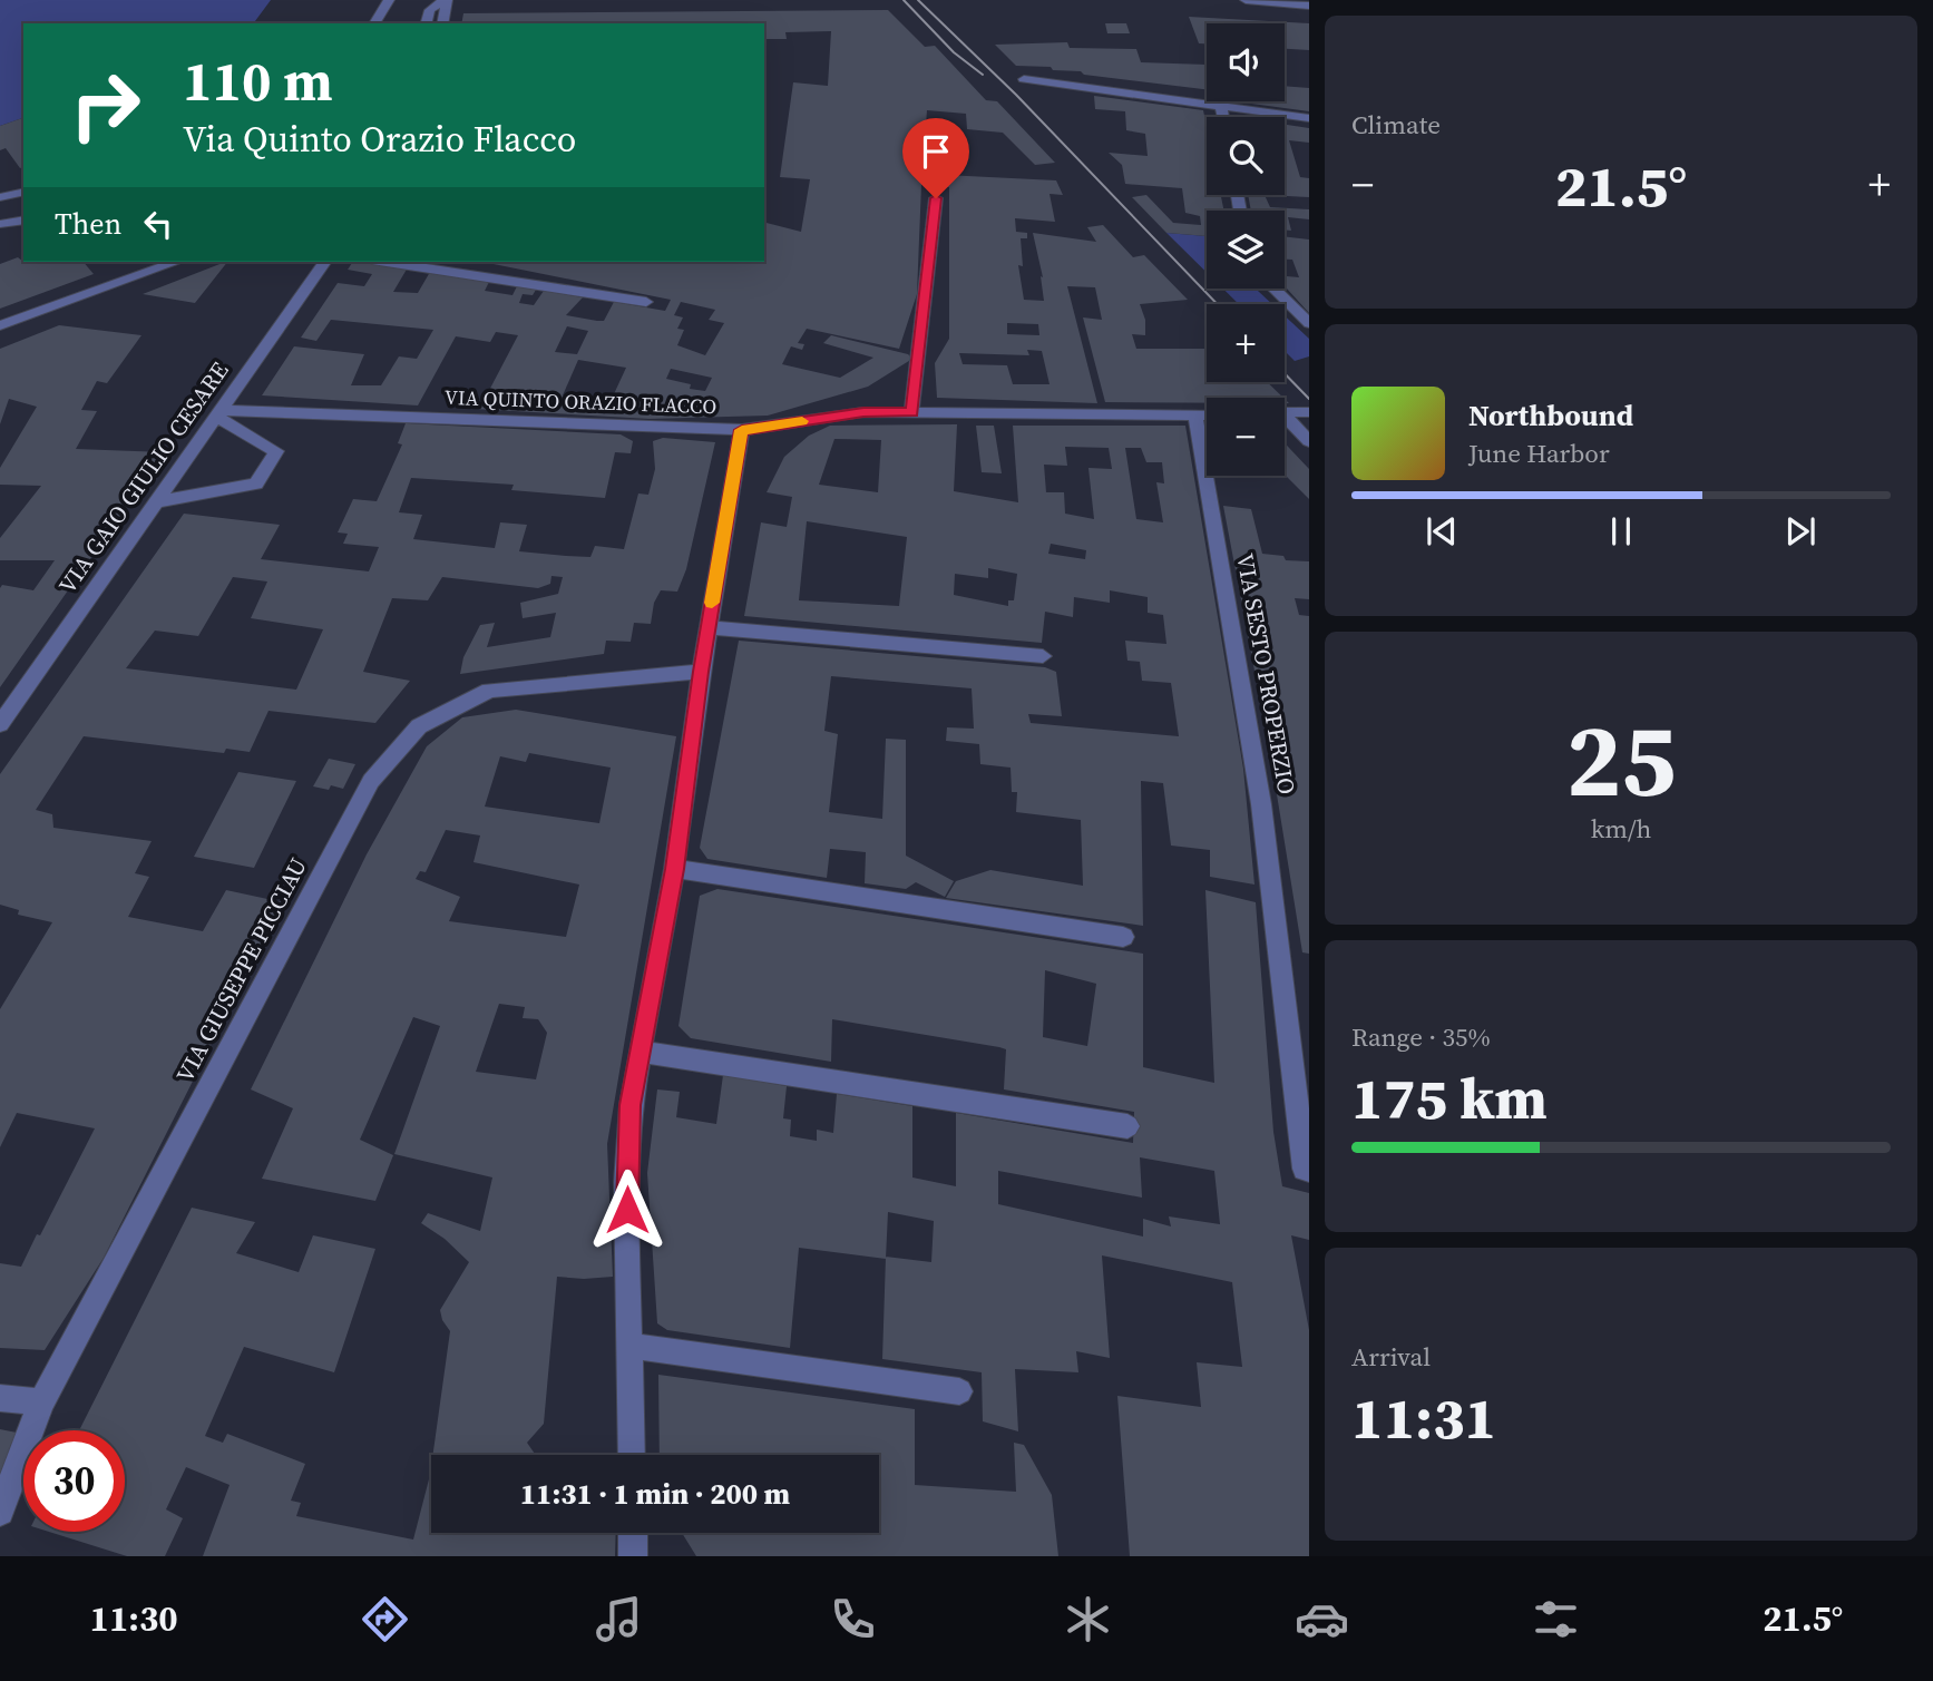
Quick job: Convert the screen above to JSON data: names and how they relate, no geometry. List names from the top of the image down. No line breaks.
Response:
{"streets":{"street":["VIA QUINTO ORAZIO FLACCO","VIA GAIO GIULIO CESARE","VIA SESTO PROPERZIO","VIA GIUSEPPE PICCIAU"]},"crossings":[["VIA QUINTO ORAZIO FLACCO","VIA GAIO GIULIO CESARE"],["VIA QUINTO ORAZIO FLACCO","VIA SESTO PROPERZIO"]],"page":{"tile":["Climate",["25","km/h"],["Range · 35%","175 km"],["Arrival","11:31"]],"map_buttons":["+","−"],"turn":["110 m","Via Quinto Orazio Flacco"],"heat":["−","21.5°","+"],"then":"Then","song":["Northbound","June Harbor"],"limit":"30","trip":"11:31 · 1 min · 200 m","tabs":["11:30","21.5°"]}}
